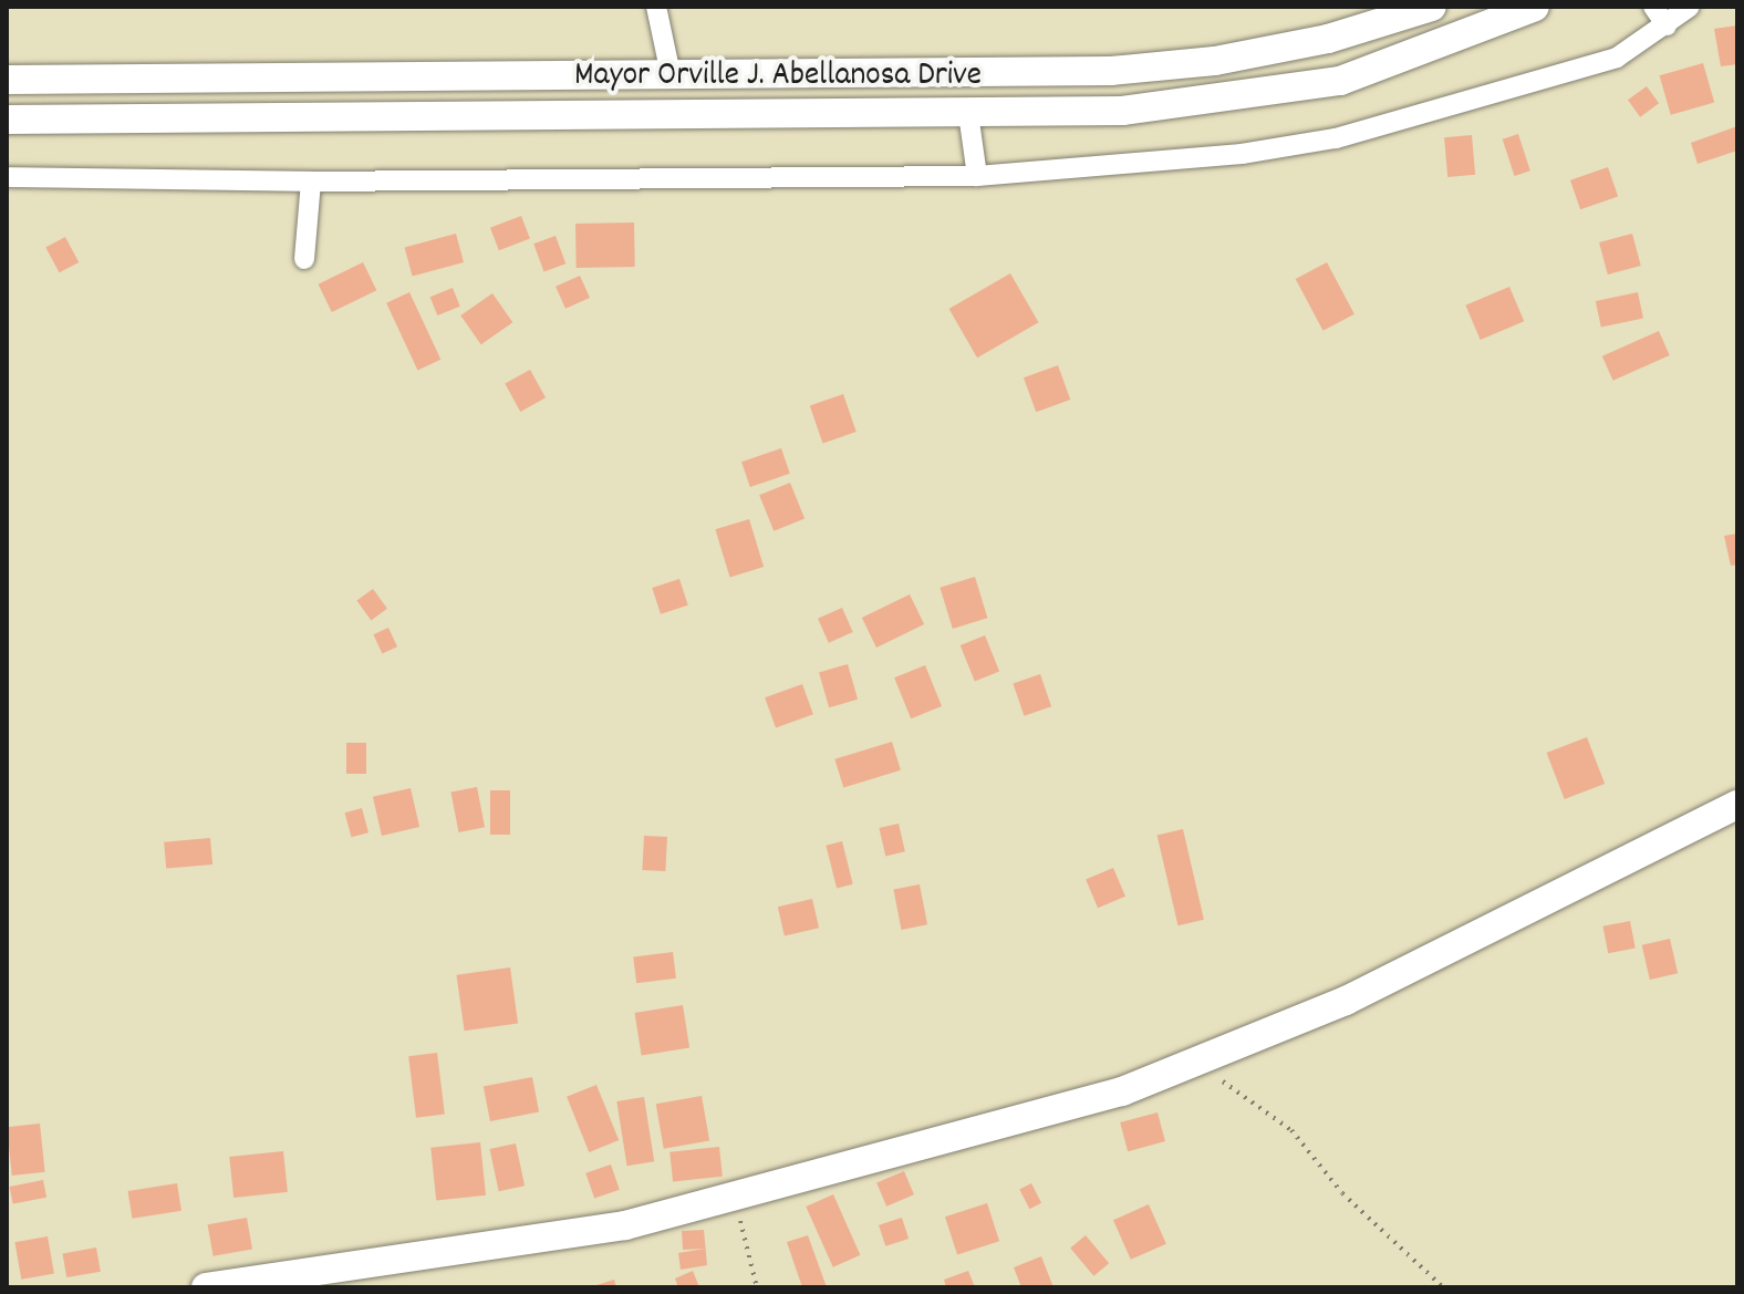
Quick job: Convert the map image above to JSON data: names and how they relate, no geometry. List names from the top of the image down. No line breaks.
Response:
{"streets":{"main road":["Mayor Orville J. Abellanosa Drive"]}}
